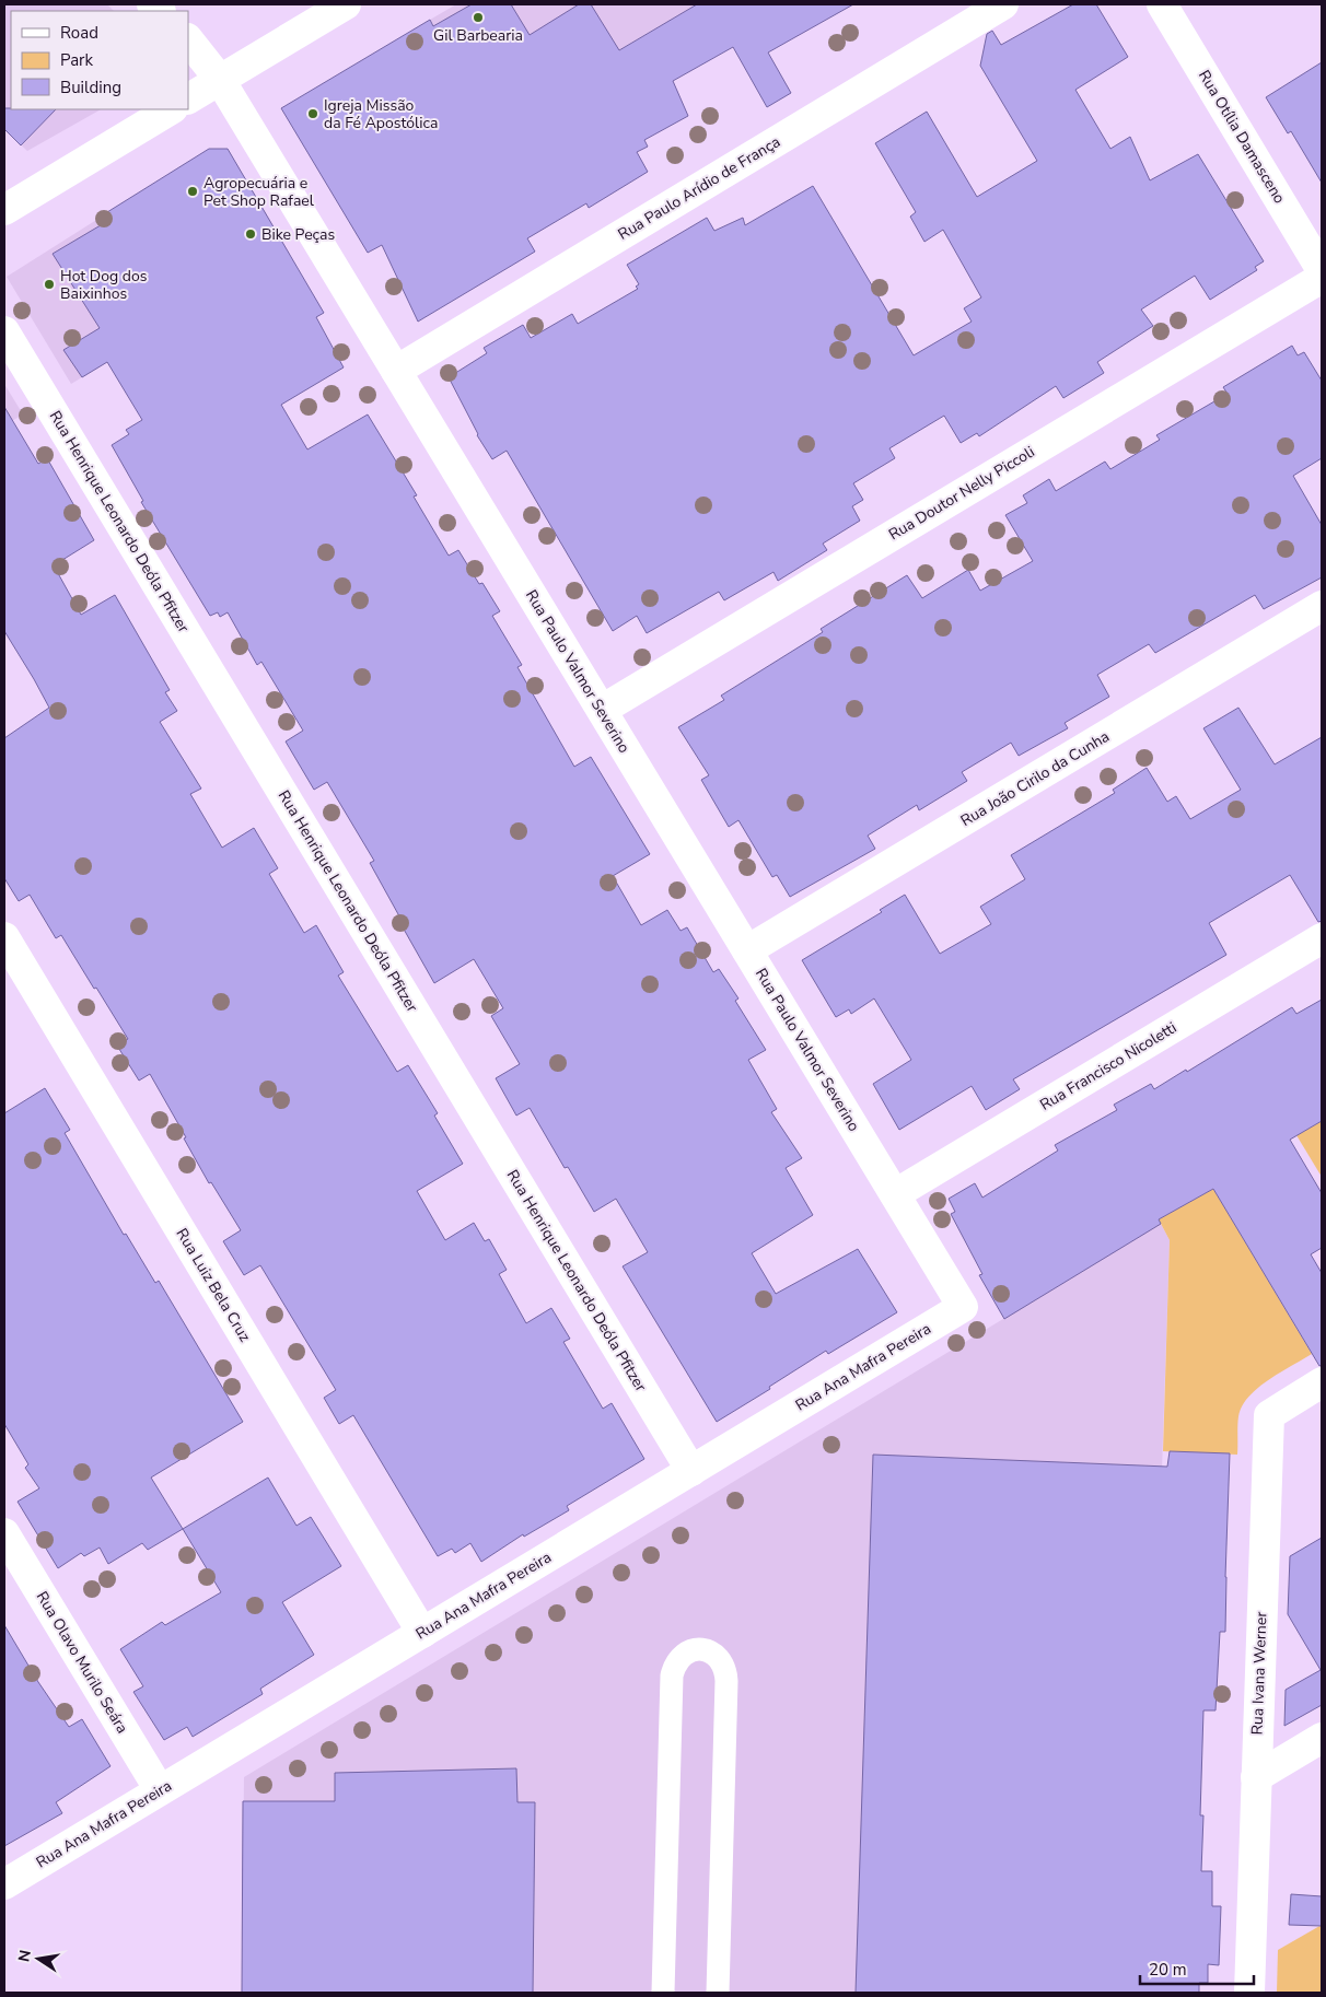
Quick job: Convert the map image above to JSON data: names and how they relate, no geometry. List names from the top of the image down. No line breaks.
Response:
{"streets":{"street":["Rua Otília Damasceno","Rua Paulo Arídio de França","Rua Doutor Nelly Piccoli","Rua Henrique Leonardo Deóla Pfitzer","Rua Paulo Valmor Severino","Rua João Cirilo da Cunha","Rua Francisco Nicoletti","Rua Luiz Bela Cruz","Rua Ana Mafra Pereira","Rua Olavo Murilo Seára","Rua Ivana Werner"]},"crossings":[["Rua Paulo Arídio de França","Rua Paulo Valmor Severino"],["Rua Doutor Nelly Piccoli","Rua Paulo Valmor Severino"],["Rua Henrique Leonardo Deóla Pfitzer","Rua Ana Mafra Pereira"],["Rua Paulo Valmor Severino","Rua João Cirilo da Cunha"],["Rua Paulo Valmor Severino","Rua Francisco Nicoletti"],["Rua Paulo Valmor Severino","Rua Ana Mafra Pereira"],["Rua Luiz Bela Cruz","Rua Ana Mafra Pereira"],["Rua Ana Mafra Pereira","Rua Olavo Murilo Seára"]],"places":["Gil Barbearia","Igreja Missão da Fé Apostólica","Agropecuária e Pet Shop Rafael","Bike Peças","Hot Dog dos Baixinhos"],"legend":["Road","Park","Building"],"scale_bar":"20 m","north":"left"}
